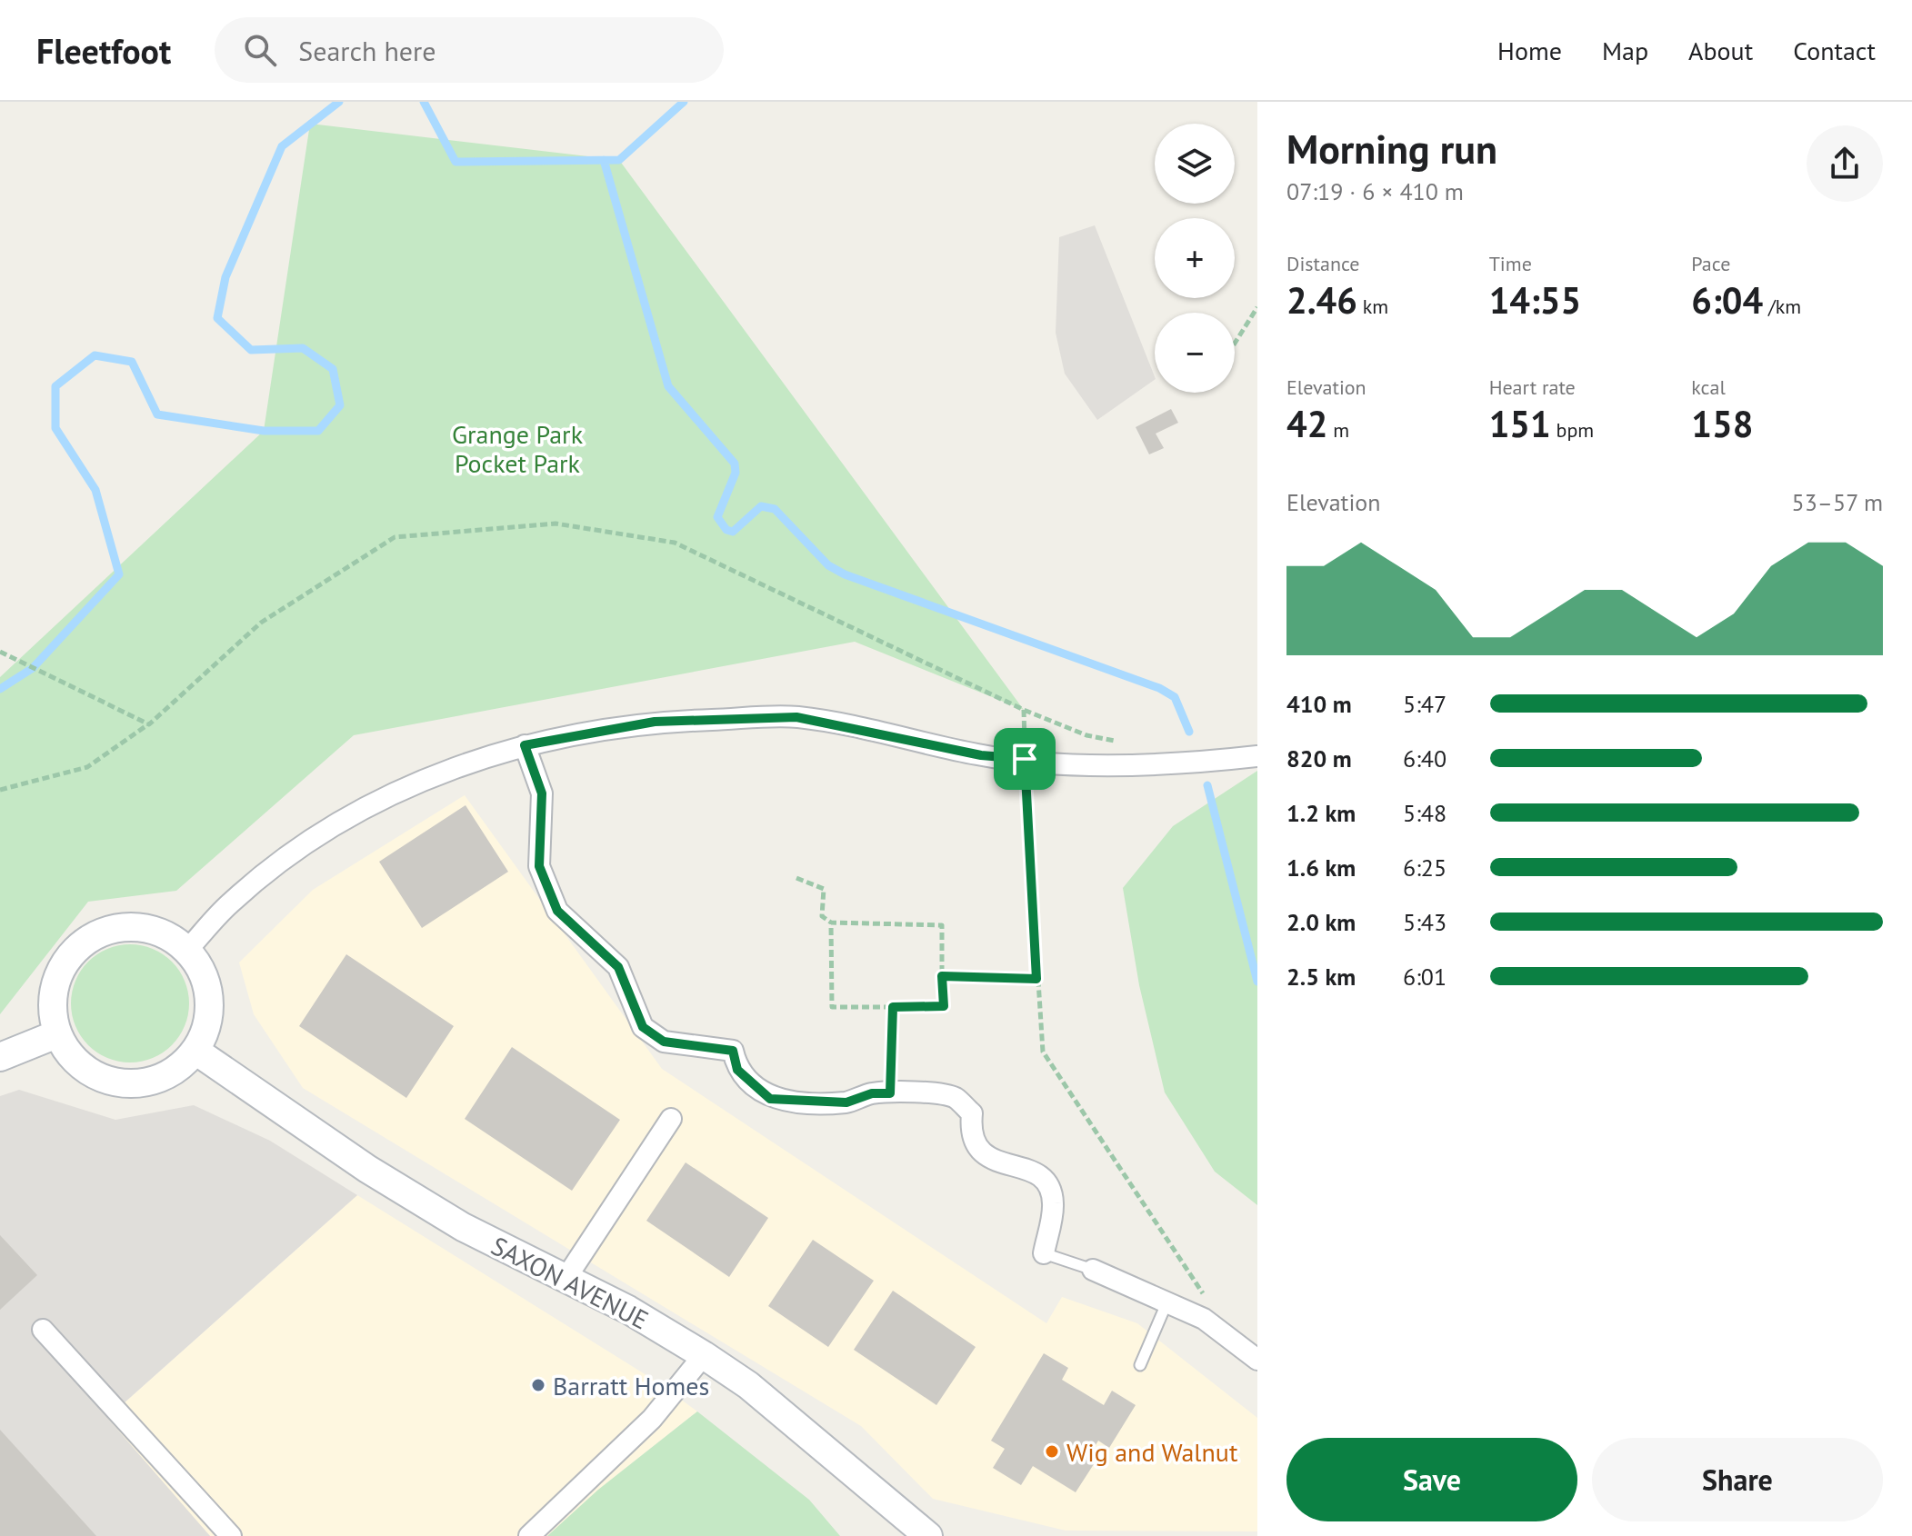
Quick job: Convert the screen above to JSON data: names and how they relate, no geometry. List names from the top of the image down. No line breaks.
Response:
{"streets":{"street":["SAXON AVENUE"]},"parks":["Grange Park Pocket Park"],"places":["Barratt Homes","Wig and Walnut"],"page":{"header":"Fleetfoot","search":"Search here","nav":["Home","Map","About","Contact"],"heading":["Morning run","07:19 · 6 × 410 m"],"map_buttons":["+","−"],"stats":[["Distance","2.46 km"],["Time","14:55"],["Pace","6:04 /km"],["Elevation","42 m"],["Heart rate","151 bpm"],["kcal","158"]],"chart":["Elevation","53–57 m"],"list":[{"name":"410 m","note":"5:47"},{"name":"820 m","note":"6:40"},{"name":"1.2 km","note":"5:48"},{"name":"1.6 km","note":"6:25"},{"name":"2.0 km","note":"5:43"},{"name":"2.5 km","note":"6:01"}],"buttons":["Save","Share"]}}
